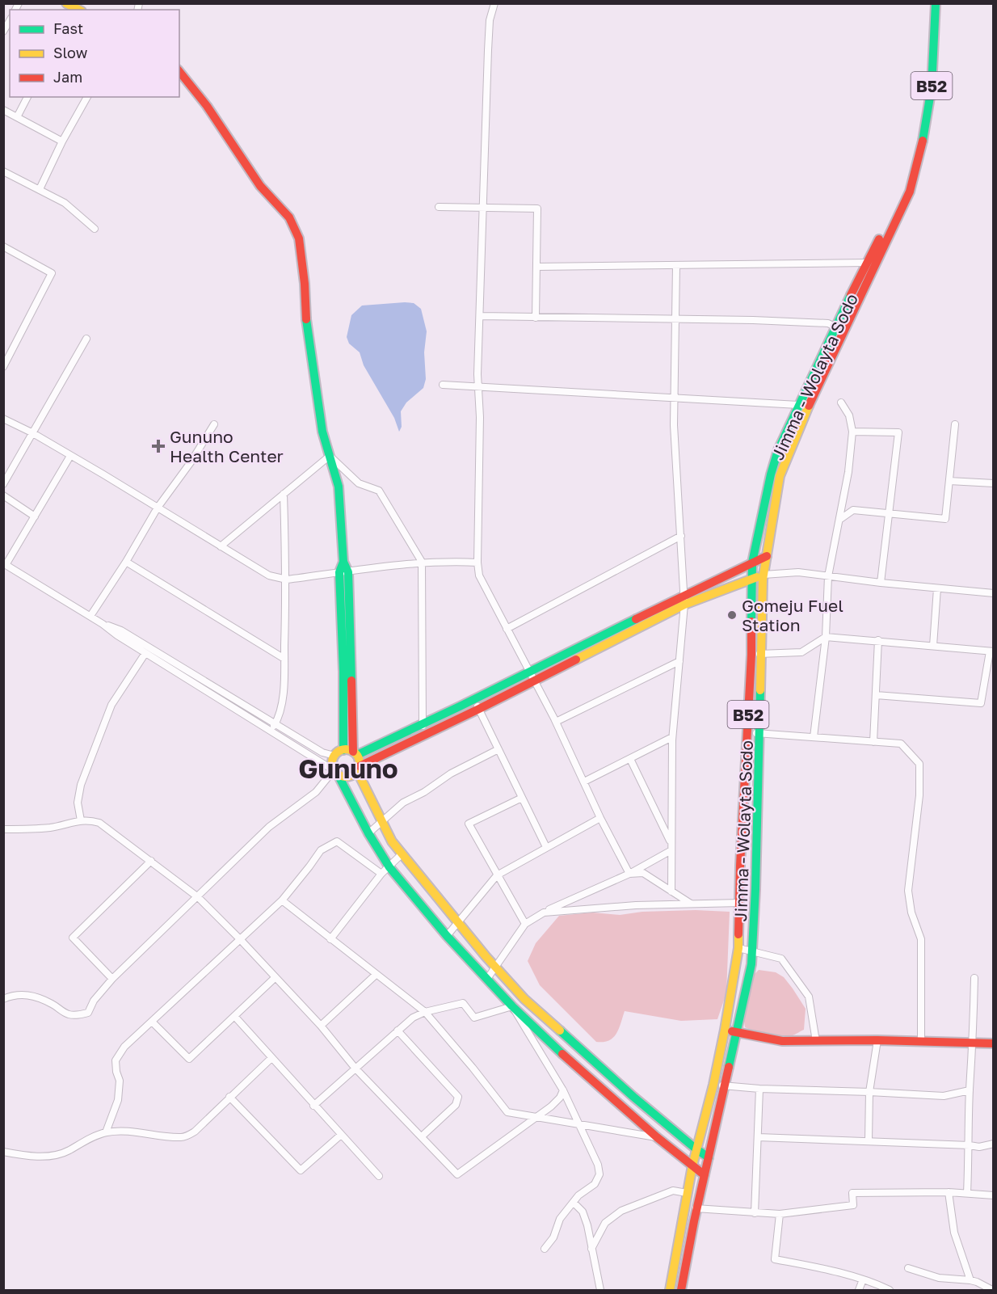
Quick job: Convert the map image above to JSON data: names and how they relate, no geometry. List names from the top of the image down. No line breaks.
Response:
{"streets":{"main road":["B52","Jimma - Wolayta Sodo"]},"districts":["Gununo"],"places":{"health":["Gununo Health Center"],"other":["Gomeju Fuel Station"]},"legend":["Fast","Slow","Jam"]}
